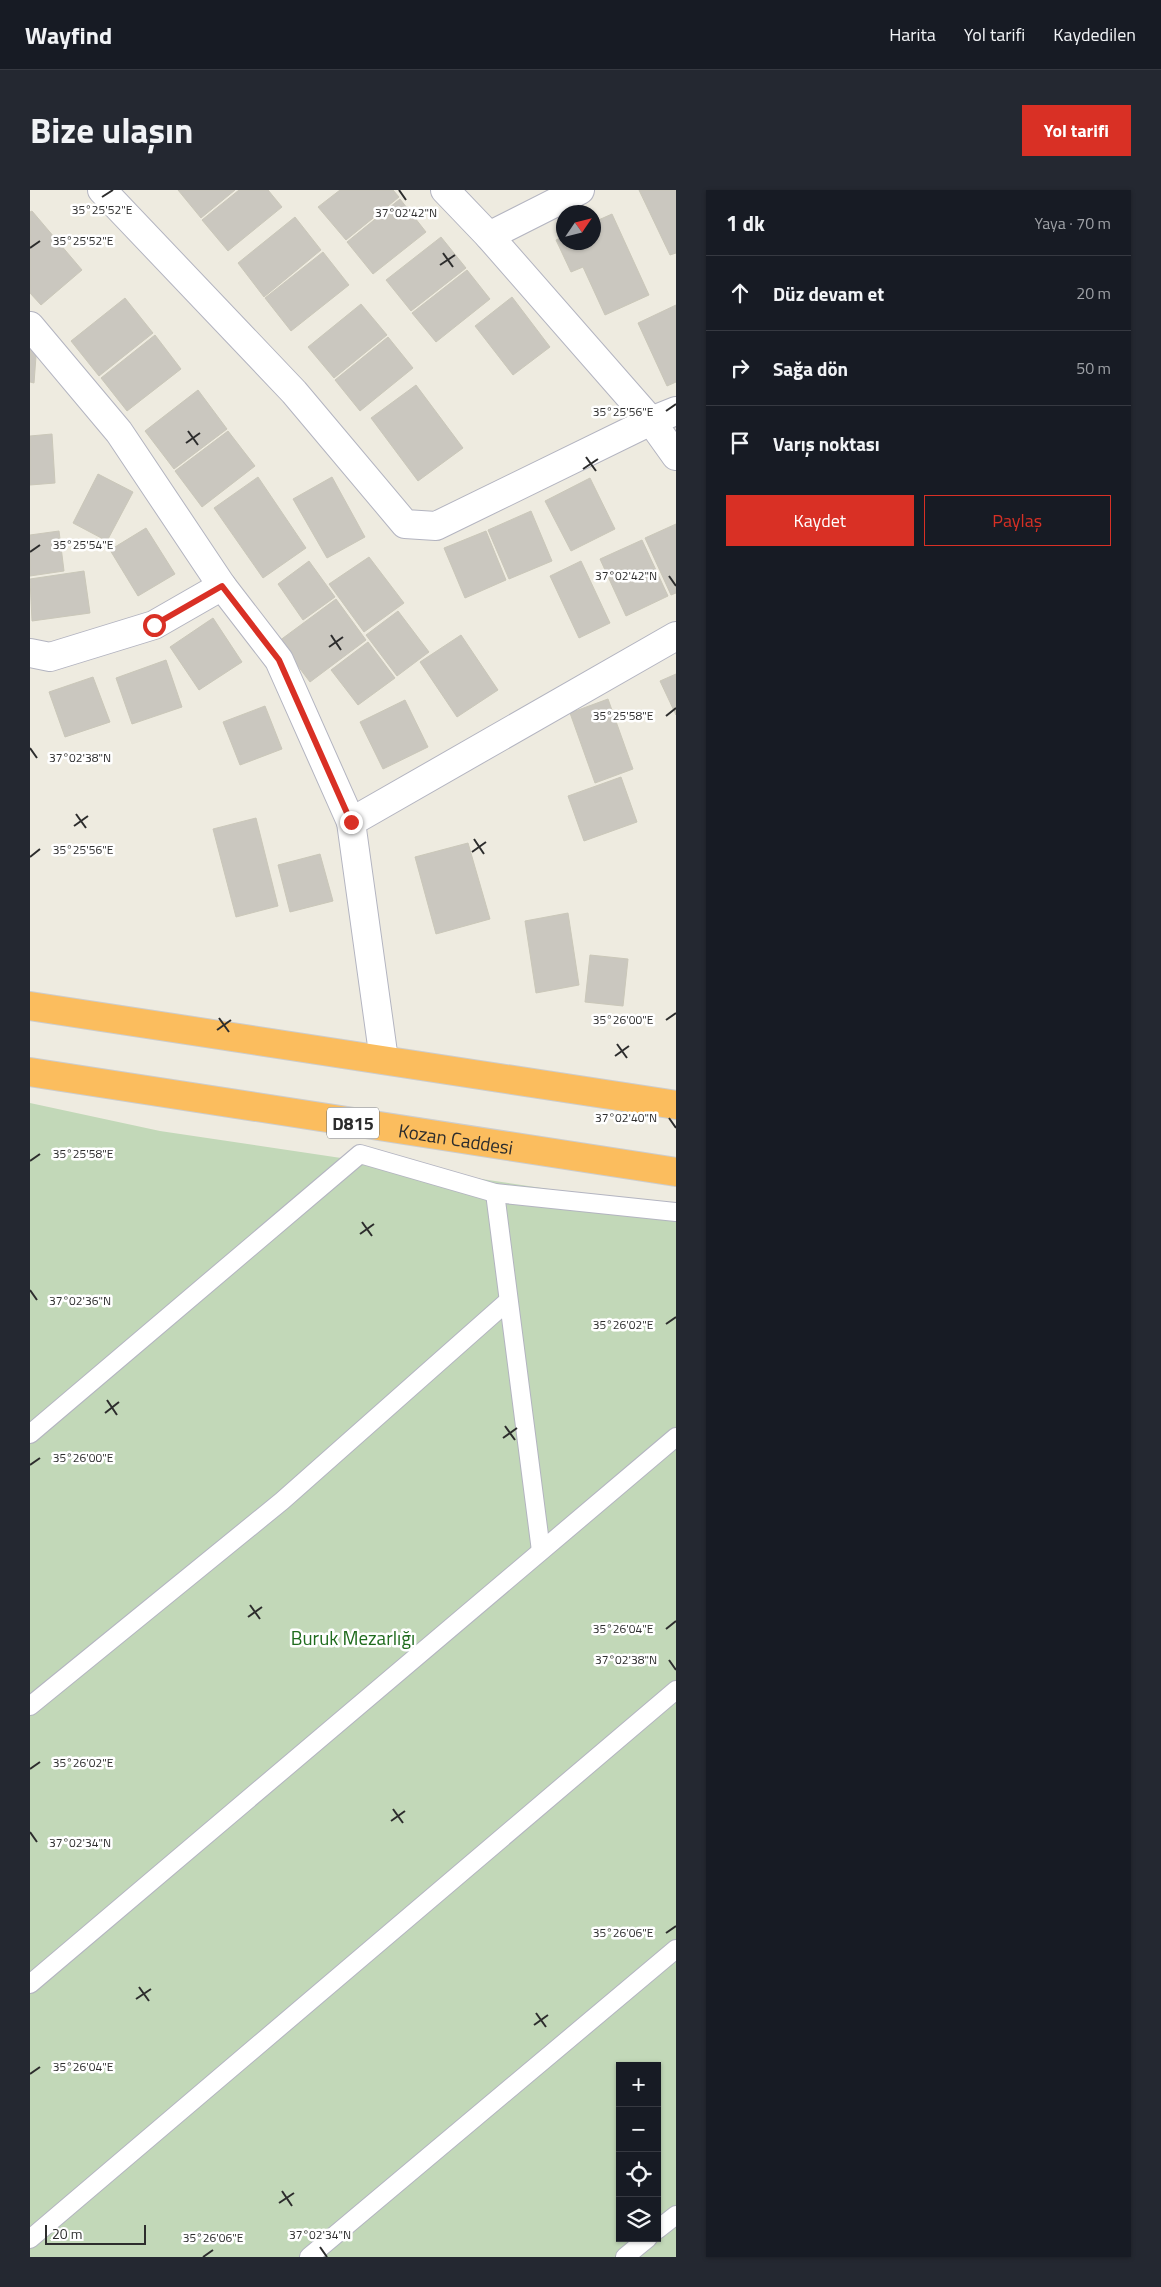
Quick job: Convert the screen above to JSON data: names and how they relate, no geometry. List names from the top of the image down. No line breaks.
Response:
{"streets":{"highway":["D815","Kozan Caddesi"]},"parks":["Buruk Mezarlığı"],"scale_bar":"20 m","north":"top right","page":{"header":"Wayfind","nav":["Harita","Yol tarifi","Kaydedilen"],"title":"Bize ulaşın","buttons":["Yol tarifi",["Kaydet","Paylaş"]],"heading":["1 dk","Yaya · 70 m"],"list":[["Düz devam et","20 m"],["Sağa dön","50 m"],"Varış noktası"],"map_buttons":["+","−"],"scale":"20 m"},"coordinates":["35°25'52\"E","37°02'42\"N","35°25'56\"E","35°25'54\"E","35°25'58\"E","37°02'38\"N","35°26'00\"E","37°02'40\"N","37°02'36\"N","35°26'02\"E","35°26'04\"E","37°02'34\"N","35°26'06\"E"]}
